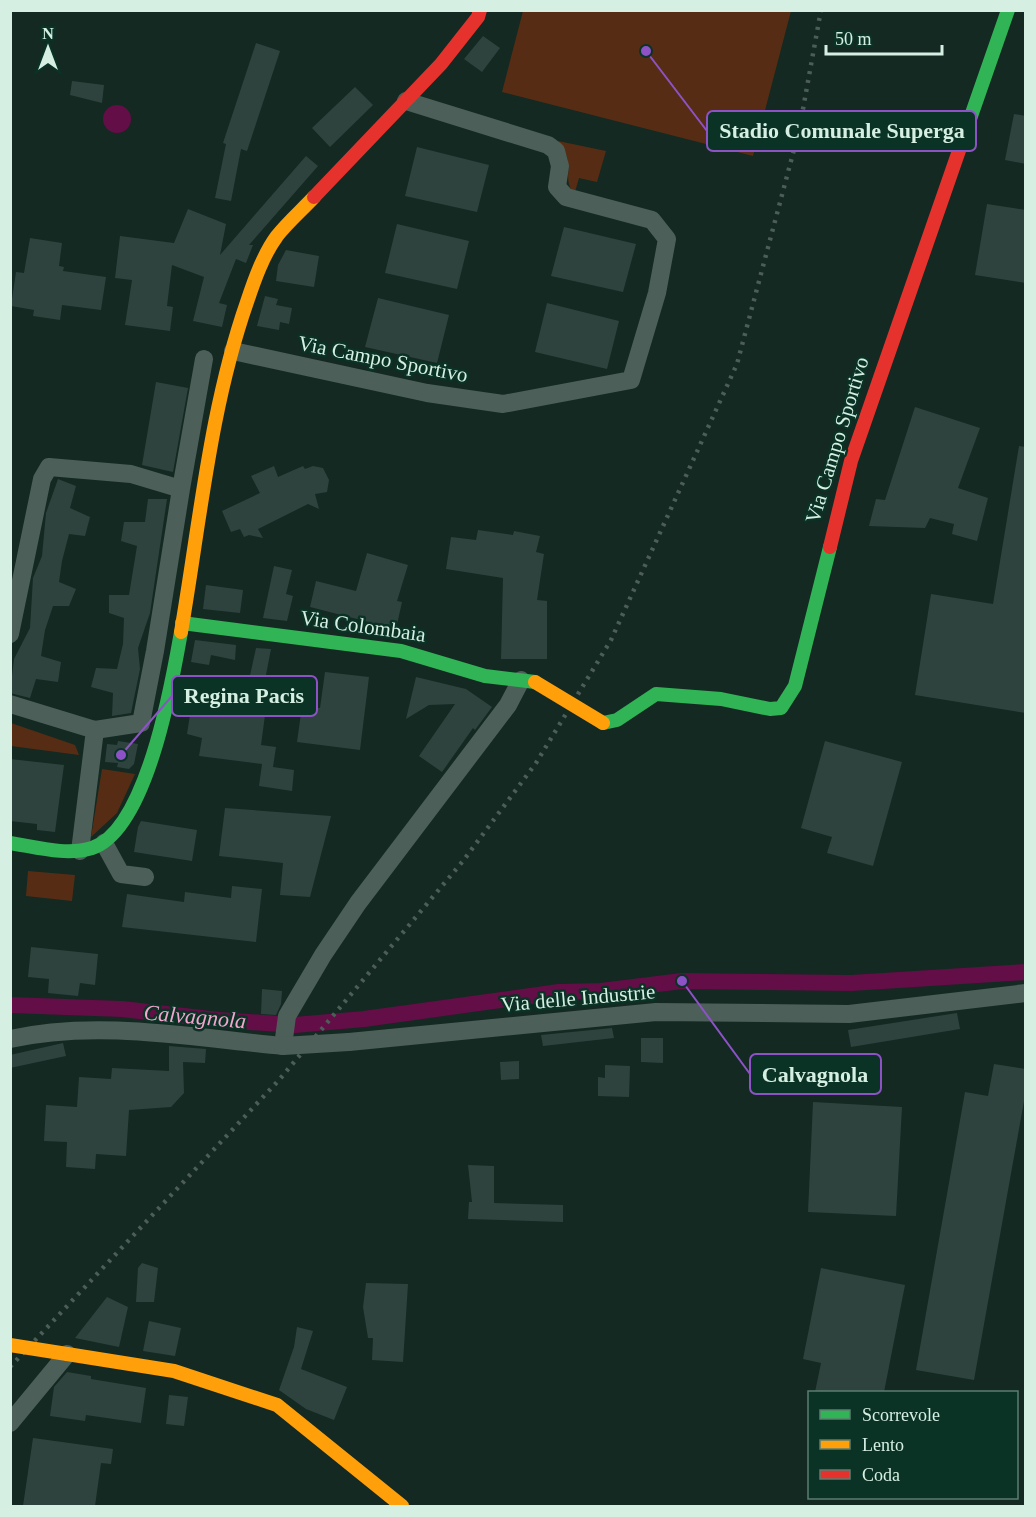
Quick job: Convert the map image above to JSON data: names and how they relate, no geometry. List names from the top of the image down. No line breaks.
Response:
{"streets":{"street":["Via Campo Sportivo","Via Colombaia","Via delle Industrie"]},"crossings":[["Via Campo Sportivo","Via Colombaia"]],"water":["Calvagnola"],"places":["Stadio Comunale Superga","Regina Pacis","Calvagnola"],"legend":["Scorrevole","Lento","Coda"],"scale_bar":"50 m","north":"top"}
